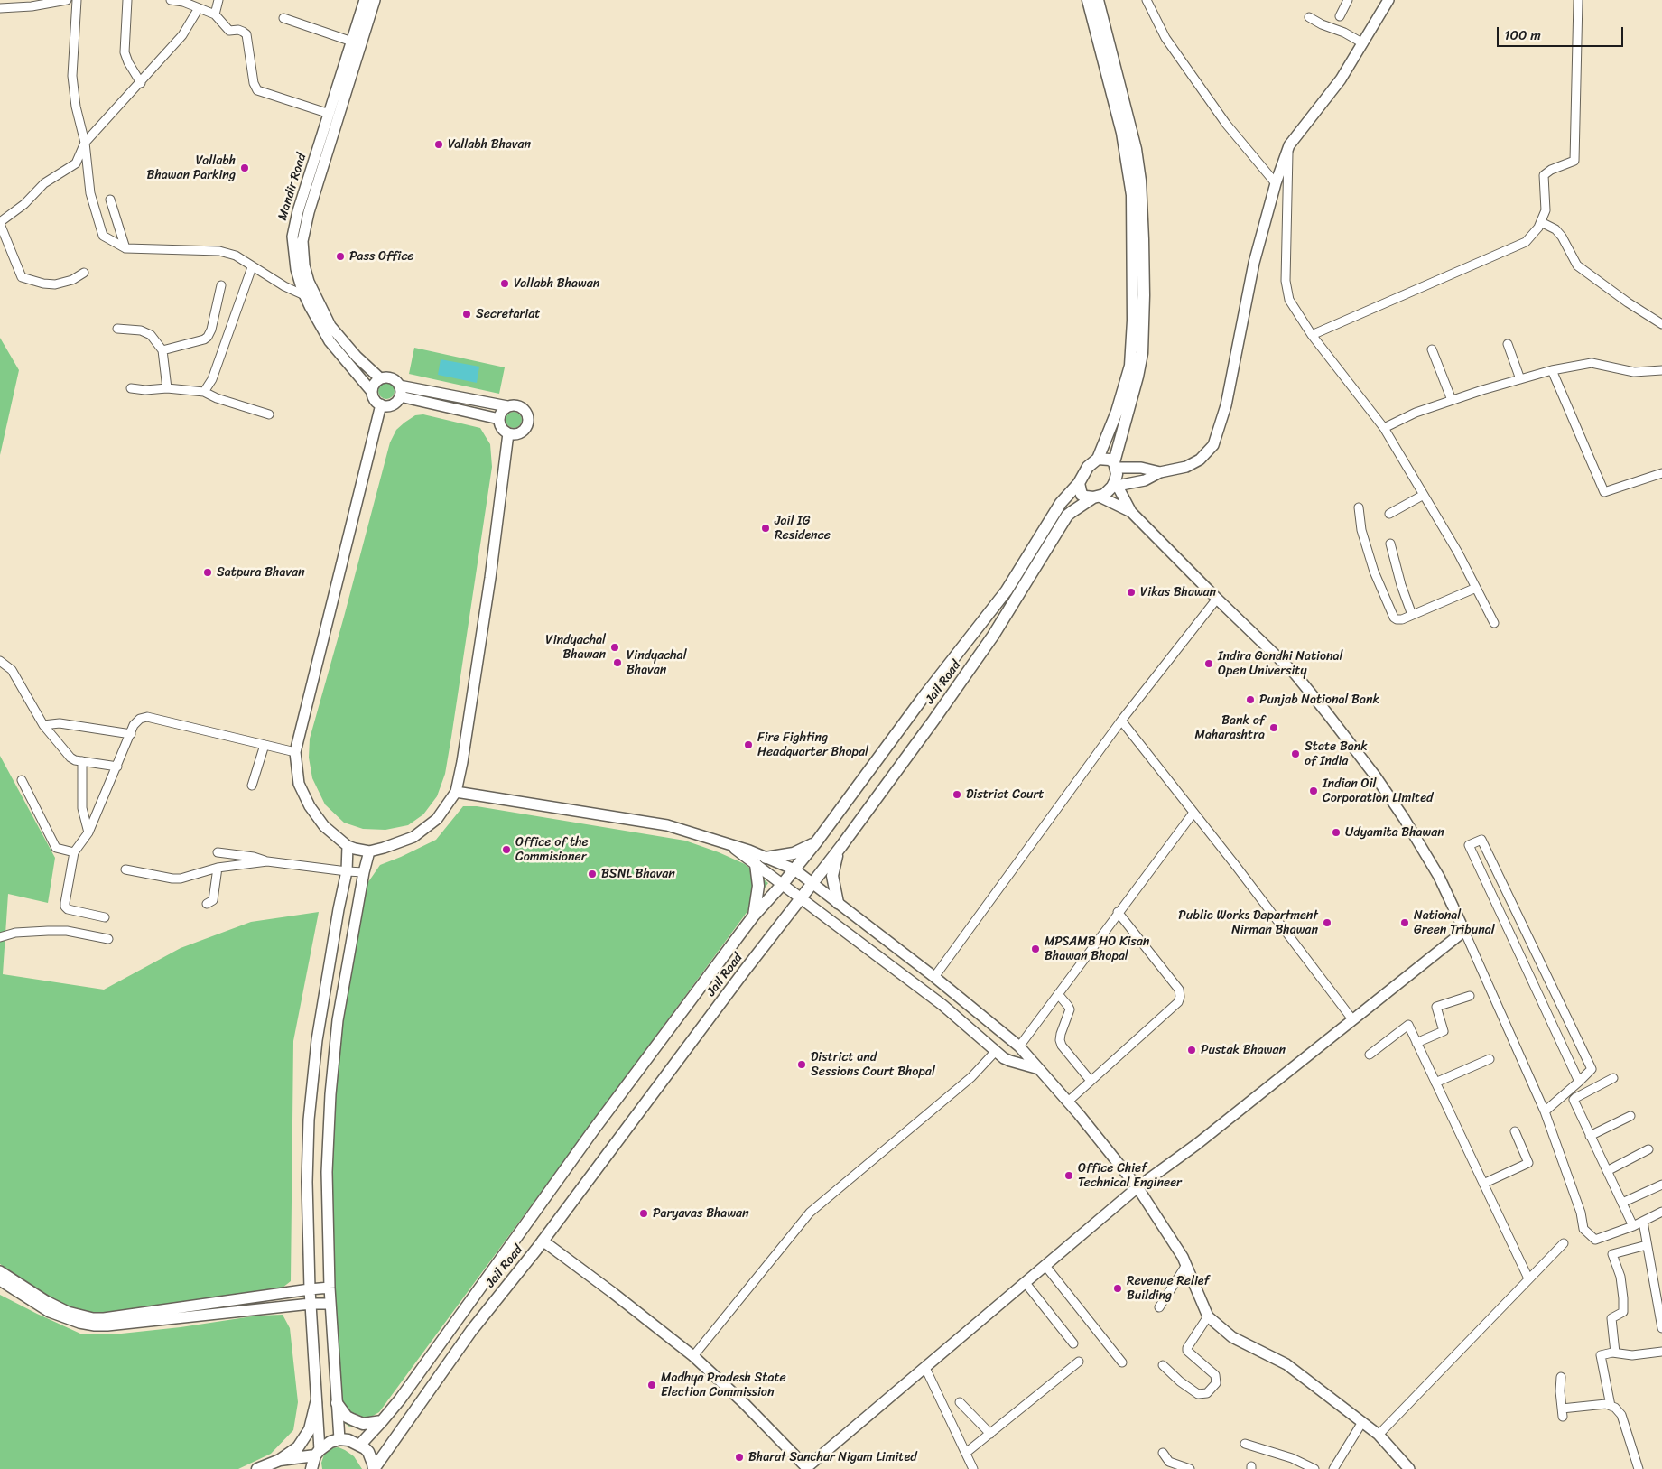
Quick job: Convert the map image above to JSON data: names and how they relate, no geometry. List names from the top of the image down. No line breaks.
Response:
{"streets":{"main road":["Jail Road"],"street":["Mandir Road"]},"places":["Vallabh Bhavan","Vallabh Bhawan Parking","Pass Office","Vallabh Bhawan","Secretariat","Jail IG Residence","Satpura Bhavan","Vikas Bhawan","Vindyachal Bhawan","Vindyachal Bhavan","Indira Gandhi National Open University","Punjab National Bank","Bank of Maharashtra","Fire Fighting Headquarter Bhopal","State Bank of India","Indian Oil Corporation Limited","District Court","Udyamita Bhawan","Office of the Commisioner","BSNL Bhavan","Public Works Department Nirman Bhawan","National Green Tribunal","MPSAMB HO Kisan Bhawan Bhopal","Pustak Bhawan","District and Sessions Court Bhopal","Office Chief Technical Engineer","Paryavas Bhawan","Revenue Relief Building","Madhya Pradesh State Election Commission","Bharat Sanchar Nigam Limited"],"scale_bar":"100 m"}
